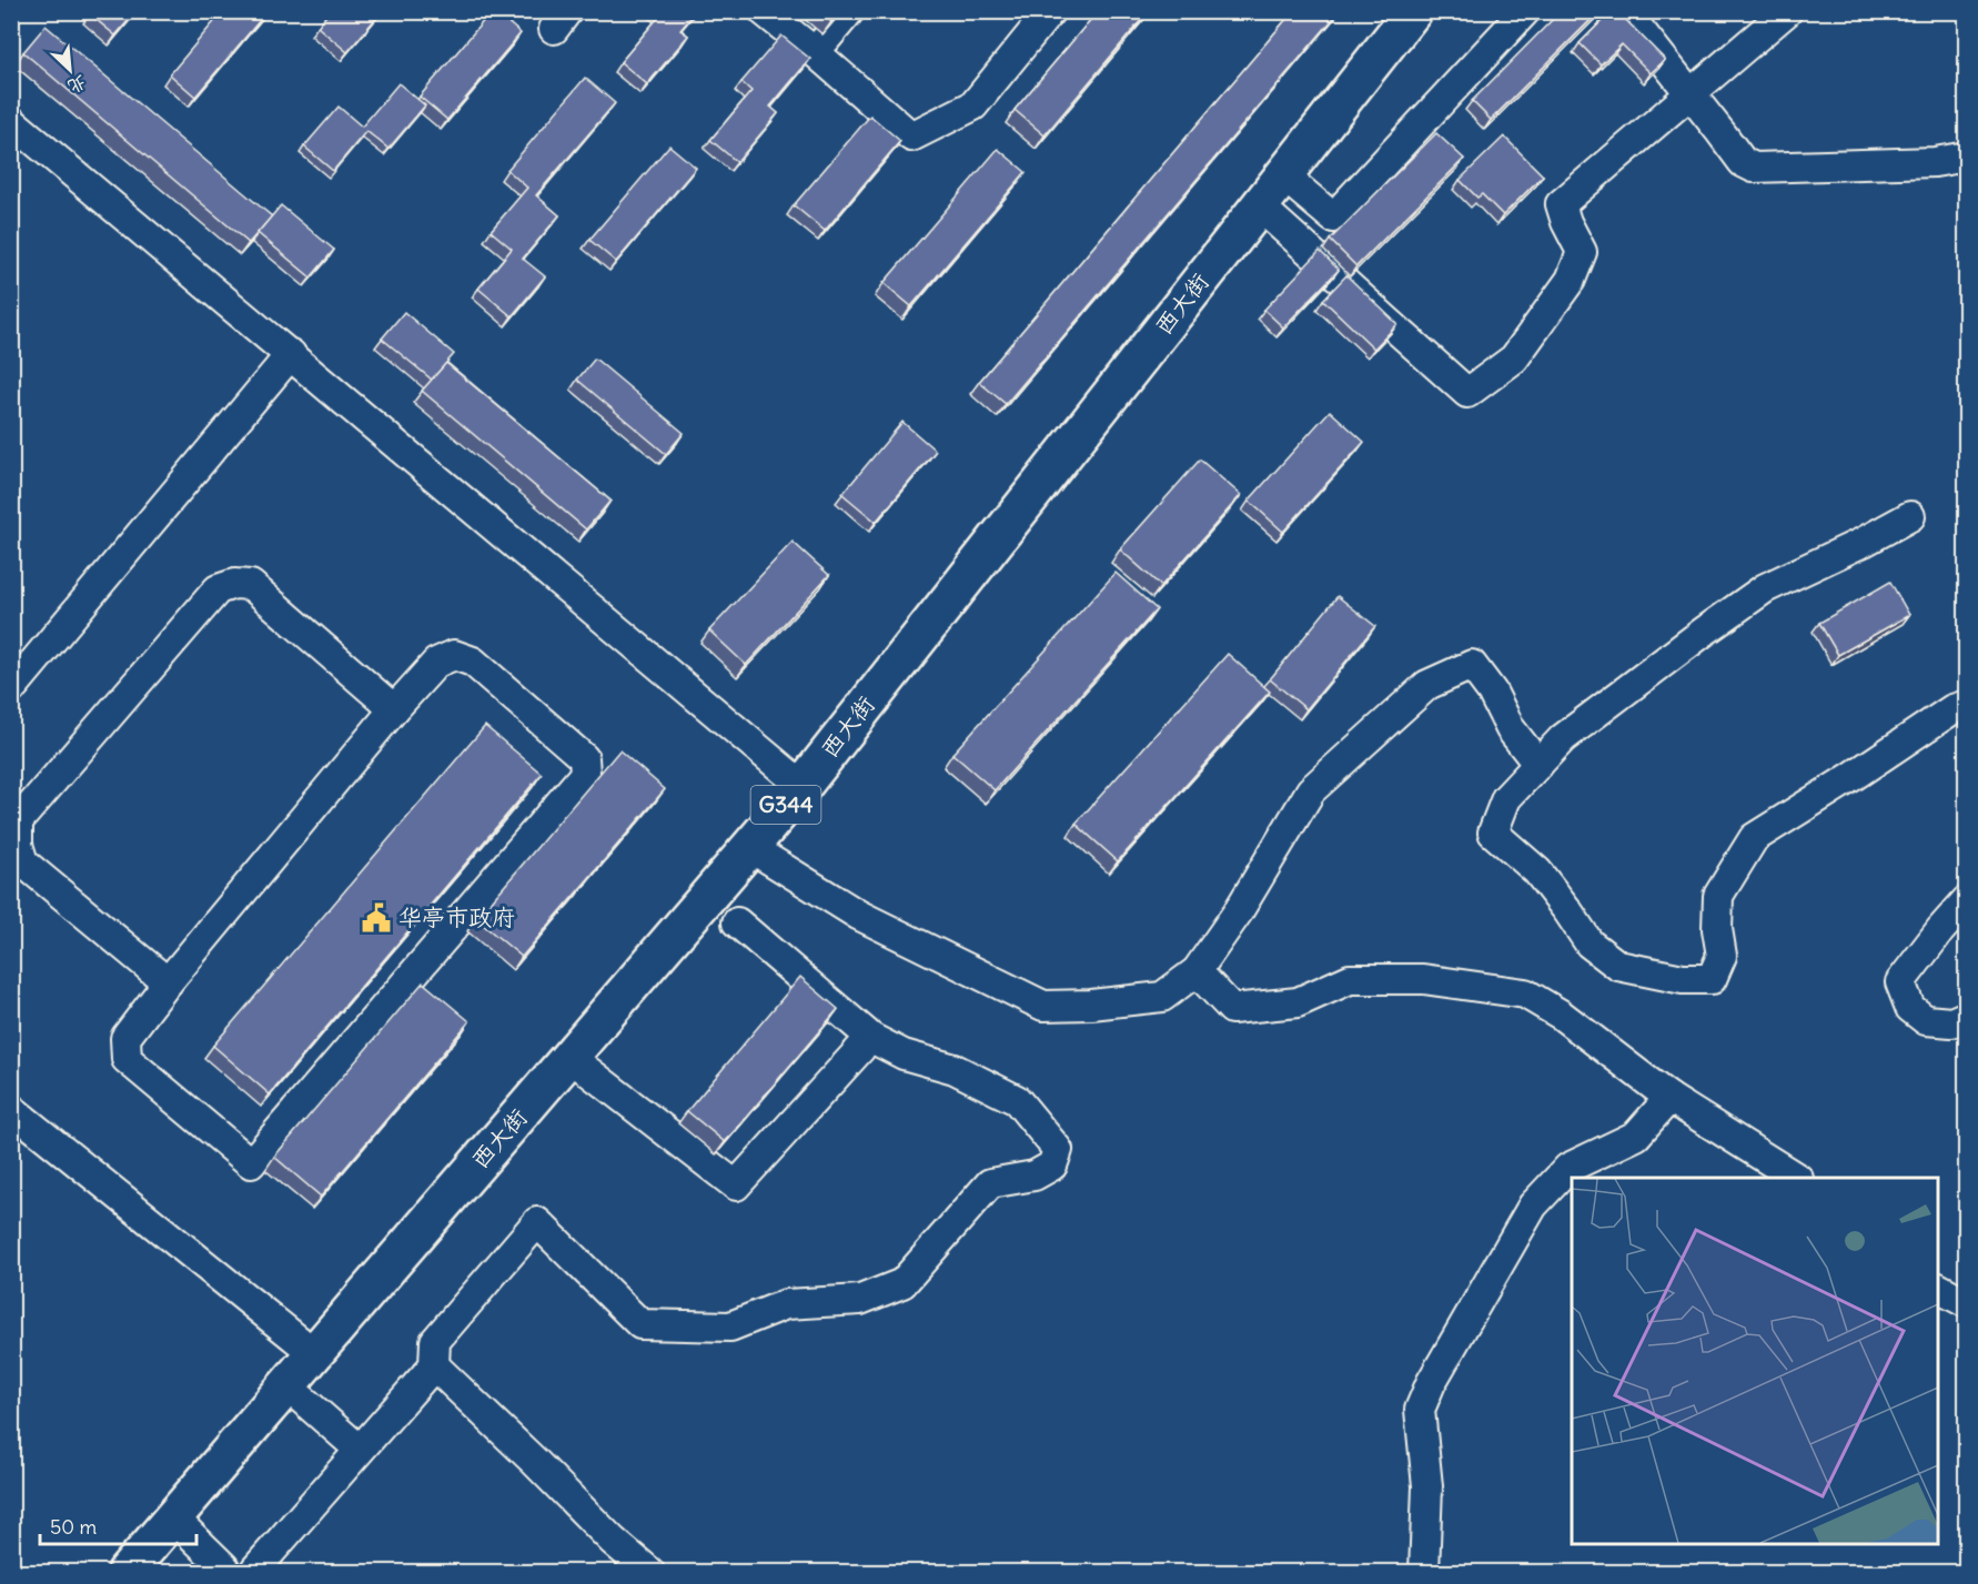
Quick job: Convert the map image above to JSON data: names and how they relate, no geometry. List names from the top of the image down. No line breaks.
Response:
{"streets":{"highway":["西大街","G344"]},"places":{"public building":["华亭市政府"]},"scale_bar":"50 m","north":"bottom right"}
